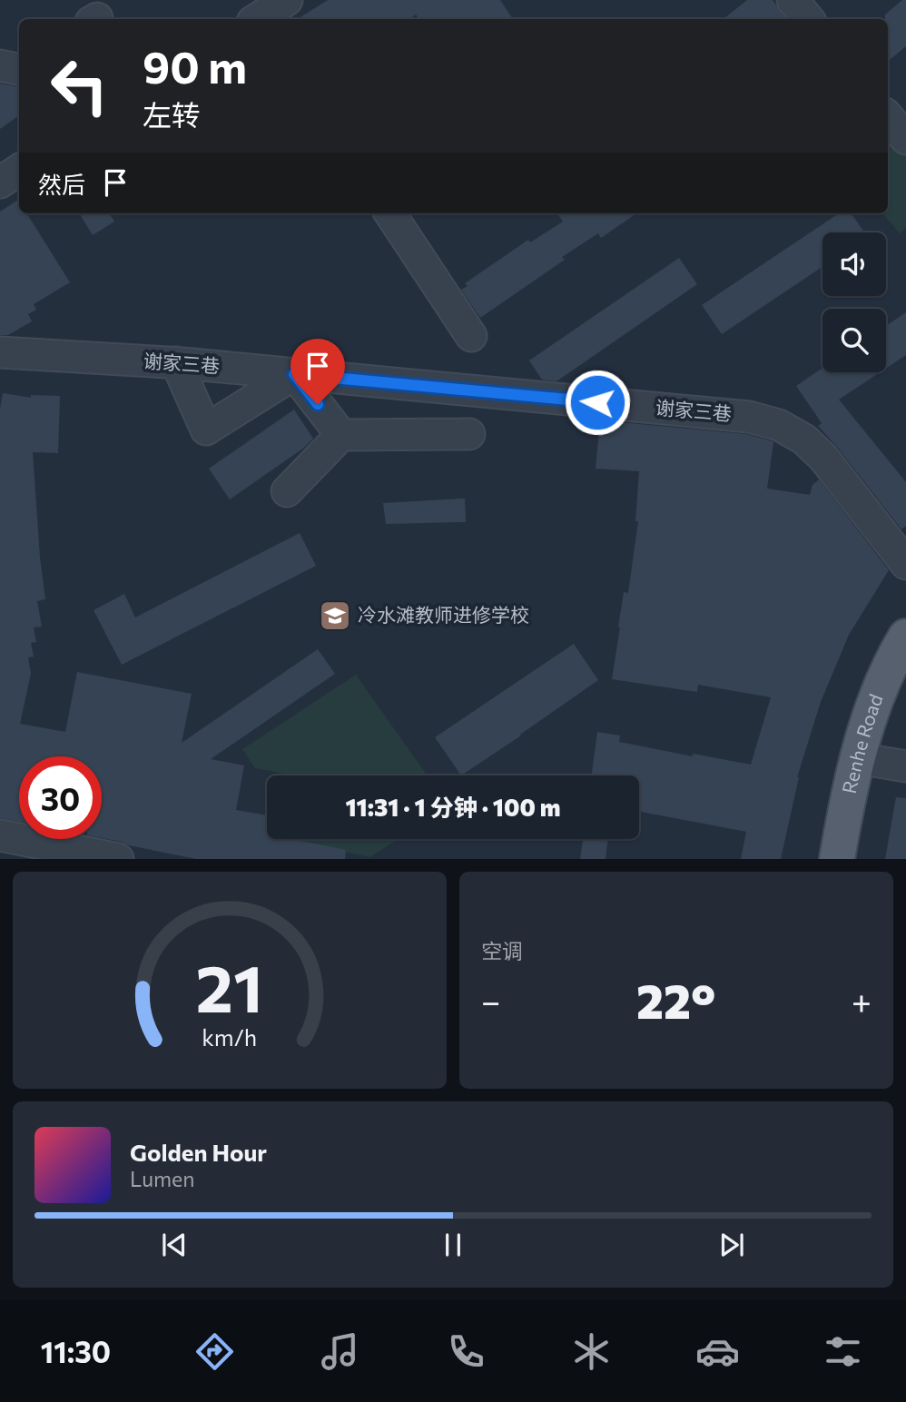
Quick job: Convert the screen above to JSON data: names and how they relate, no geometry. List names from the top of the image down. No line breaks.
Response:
{"streets":{"main road":["Renhe Road"],"street":["谢家三巷"]},"places":{"school or university":["冷水滩教师进修学校"]},"page":{"turn":["90 m","左转"],"then":"然后","limit":"30","trip":"11:31 · 1 分钟 · 100 m","tile":"空调","heat":["−","22°","+"],"song":["Golden Hour","Lumen"],"tabs":"11:30","gauge":["21","km/h"]}}
